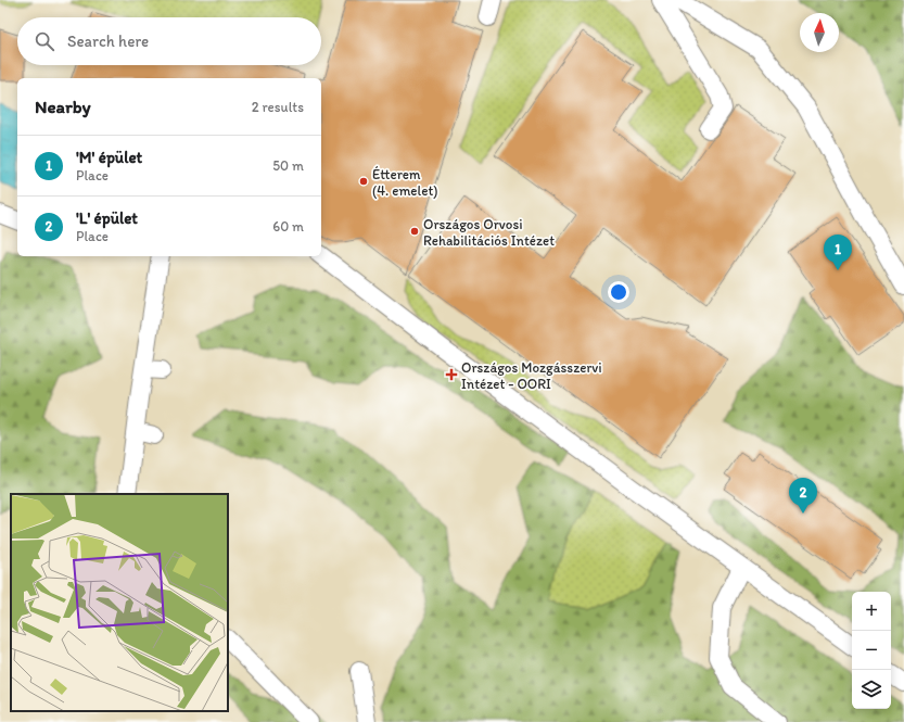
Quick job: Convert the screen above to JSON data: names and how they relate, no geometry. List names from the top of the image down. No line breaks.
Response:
{"places":{"other":["Étterem (4. emelet)","Országos Orvosi Rehabilitációs Intézet"],"health":["Országos Mozgásszervi Intézet - OORI"]},"north":"top","page":{"search":"Search here","heading":["Nearby","2 results"],"list":[{"mark":"1","name":"'M' épület","note":"Place","value":"50 m"},{"mark":"2","name":"'L' épület","note":"Place","value":"60 m"}],"pins":["1","2"],"map_buttons":["+","−"]}}
